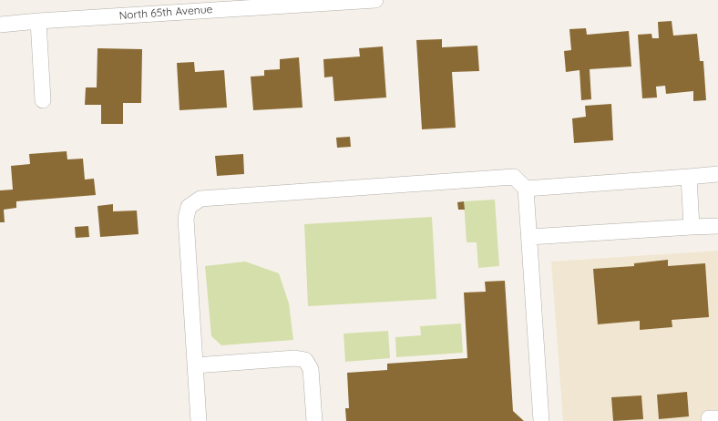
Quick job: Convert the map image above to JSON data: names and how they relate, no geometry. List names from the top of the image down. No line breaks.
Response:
{"streets":{"street":["North 65th Avenue"]}}
